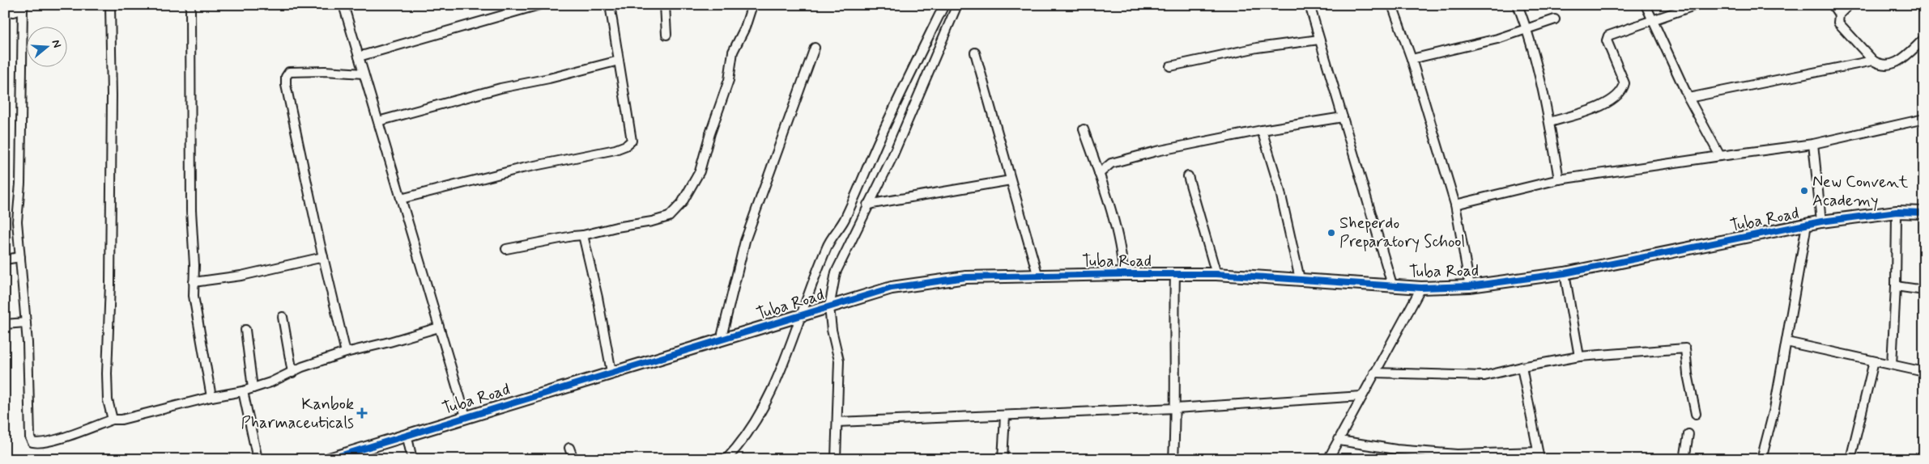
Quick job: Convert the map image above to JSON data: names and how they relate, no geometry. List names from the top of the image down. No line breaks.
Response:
{"streets":{"street":["Tuba Road"]},"places":{"other":["New Convent Academy","Sheperdo Preparatory School"],"health":["Kanbok Pharmaceuticals"]},"north":"right"}
